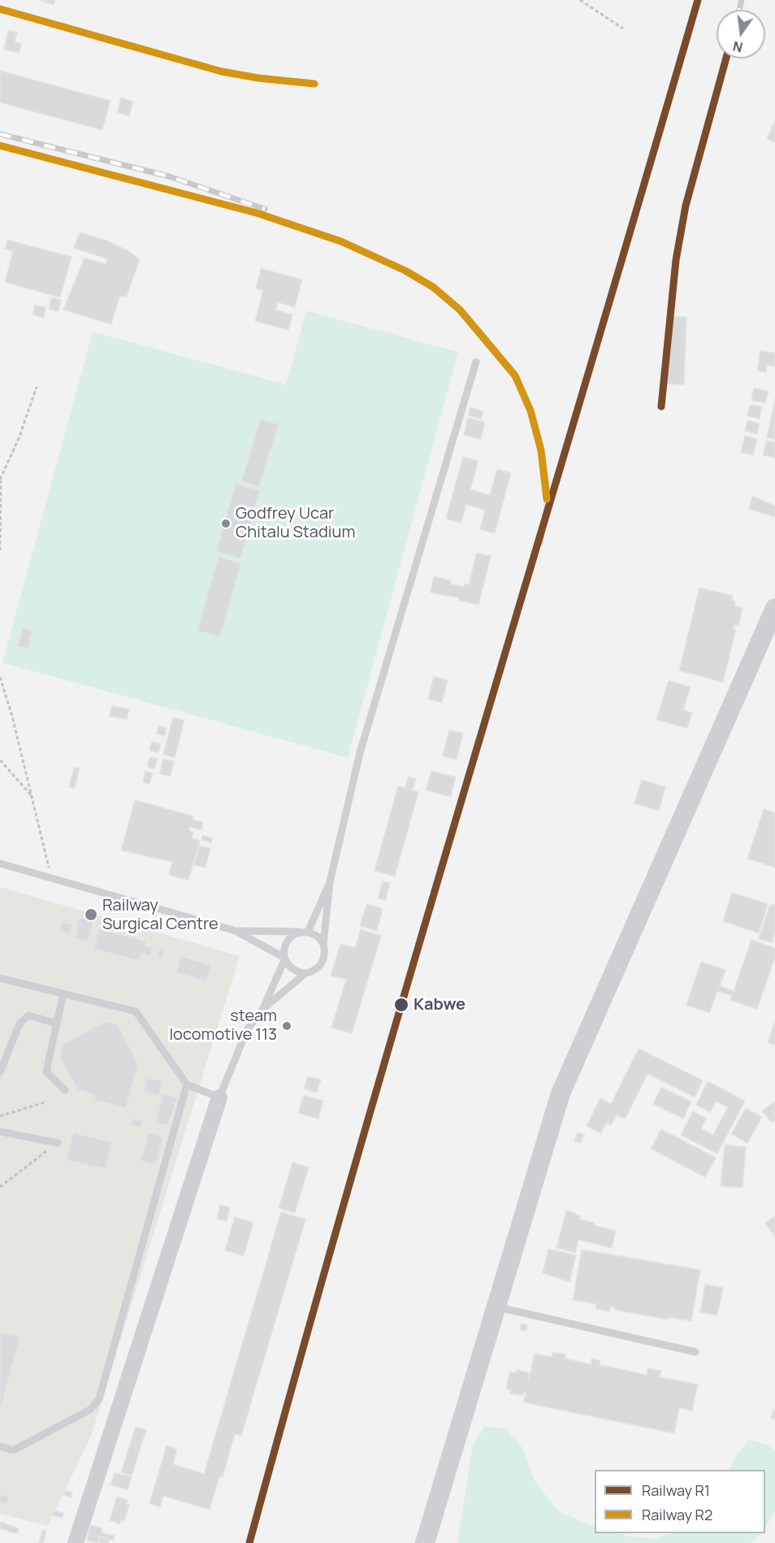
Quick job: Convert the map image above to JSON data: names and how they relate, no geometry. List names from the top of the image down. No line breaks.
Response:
{"places":["Godfrey Ucar Chitalu Stadium","Railway Surgical Centre","Kabwe","steam locomotive 113"],"lines":["rail line R1","rail line R2"],"legend":["Railway R1","Railway R2"],"north":"bottom"}
